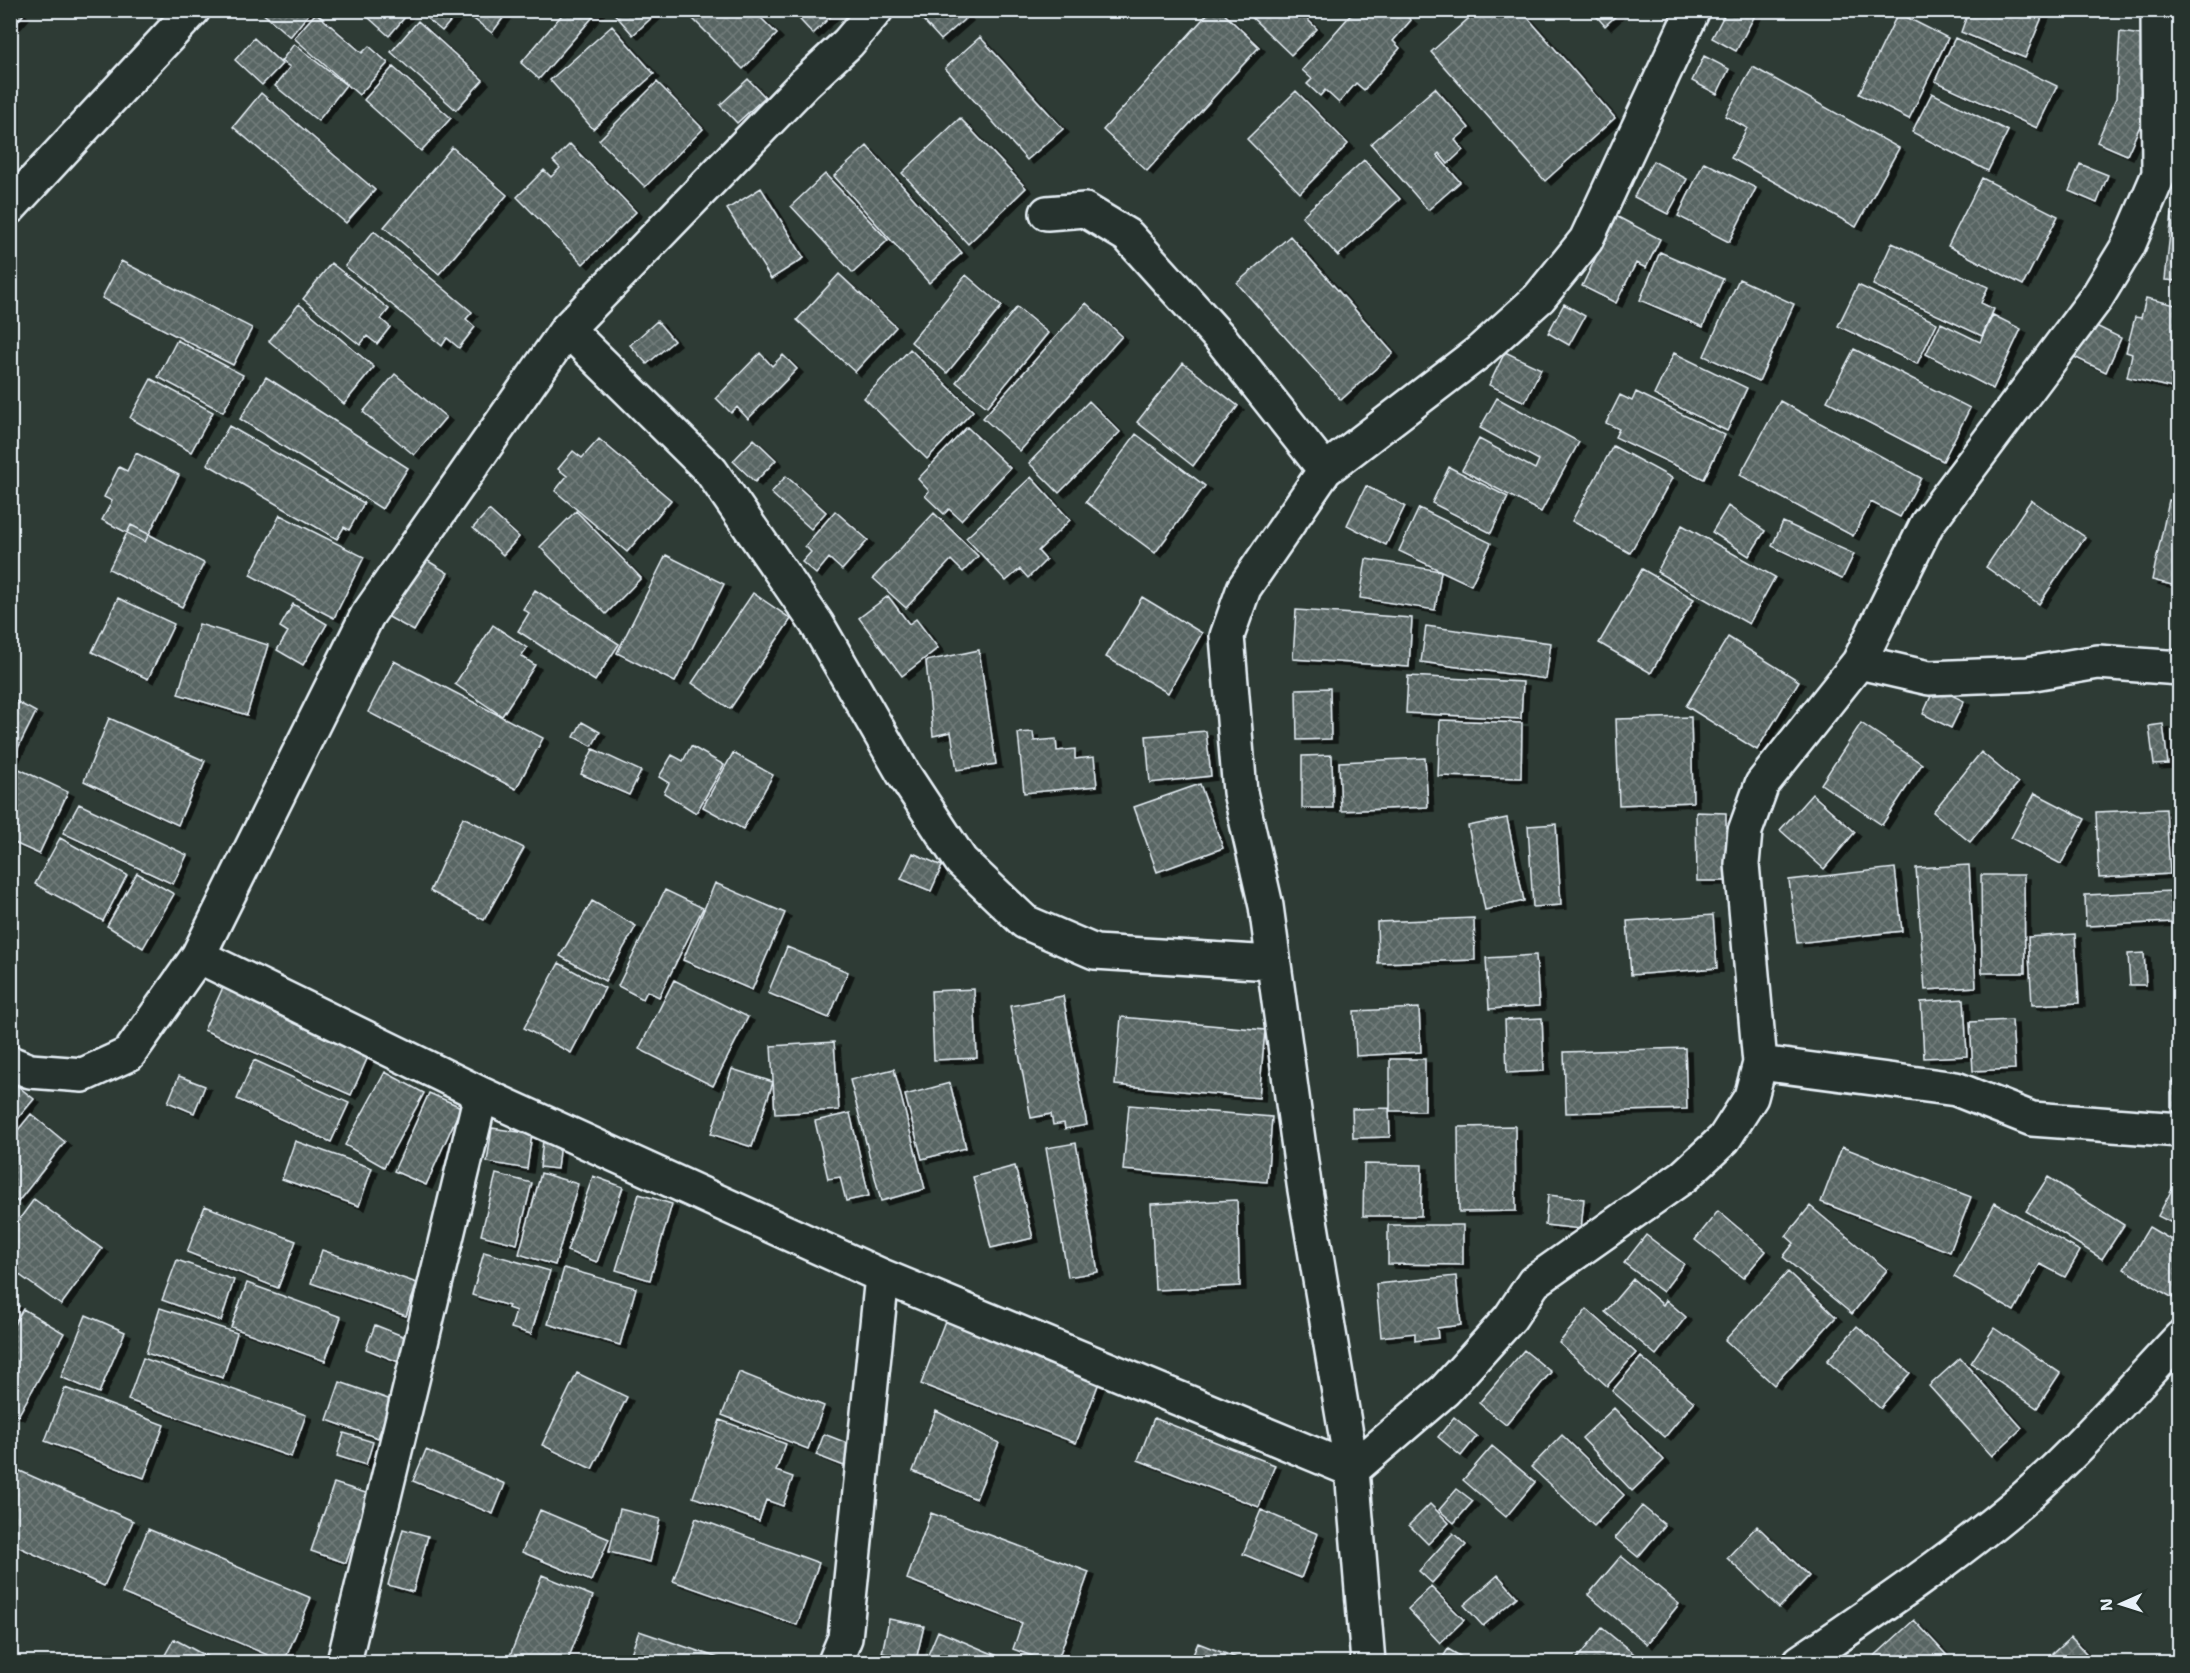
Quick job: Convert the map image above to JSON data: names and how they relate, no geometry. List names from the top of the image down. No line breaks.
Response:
{"north":"left"}
